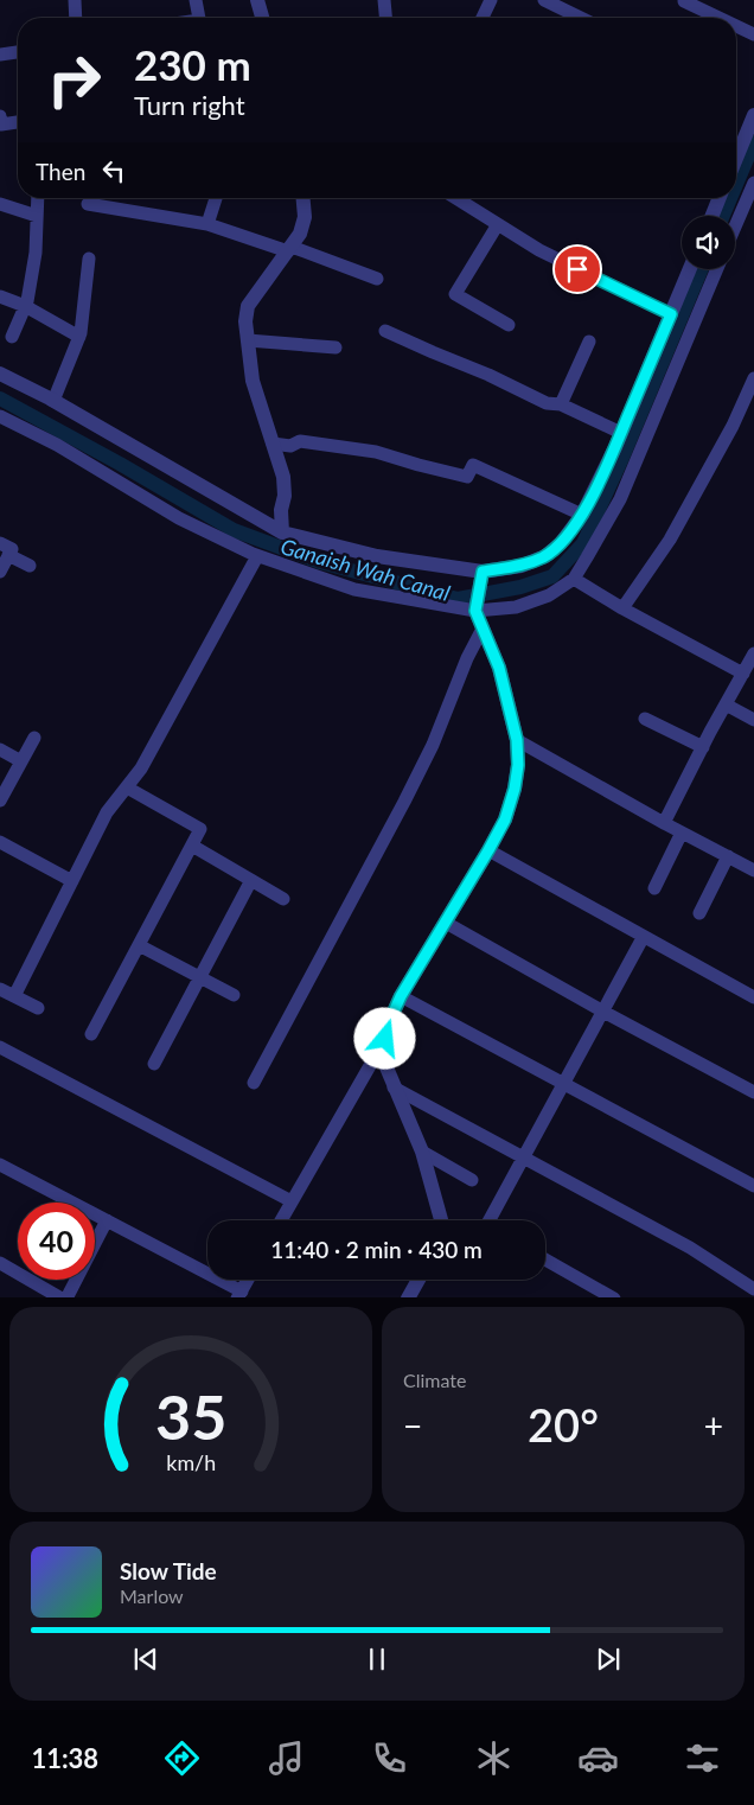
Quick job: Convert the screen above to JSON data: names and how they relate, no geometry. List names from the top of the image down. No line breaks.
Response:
{"water":["Ganaish Wah Canal"],"page":{"turn":["230 m","Turn right"],"then":"Then","limit":"40","trip":"11:40 · 2 min · 430 m","tile":"Climate","heat":["−","20°","+"],"song":["Slow Tide","Marlow"],"tabs":"11:38","gauge":["35","km/h"]}}
